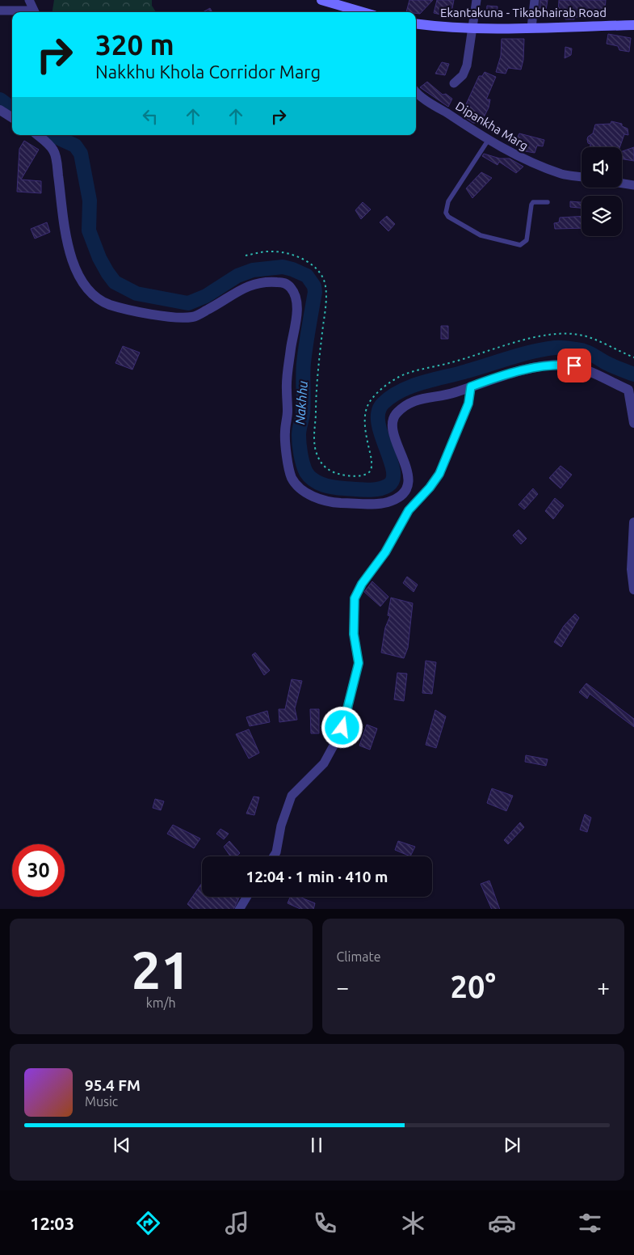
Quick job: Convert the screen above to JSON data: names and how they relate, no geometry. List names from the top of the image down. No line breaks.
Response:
{"streets":{"main road":["Ekantakuna - Tikabhairab Road"],"street":["Dipankha Marg"]},"water":["Nakhhu"],"page":{"turn":["320 m","Nakkhu Khola Corridor Marg"],"limit":"30","trip":"12:04 · 1 min · 410 m","tile":[["21","km/h"],"Climate"],"heat":["−","20°","+"],"song":["95.4 FM","Music"],"tabs":"12:03"}}
